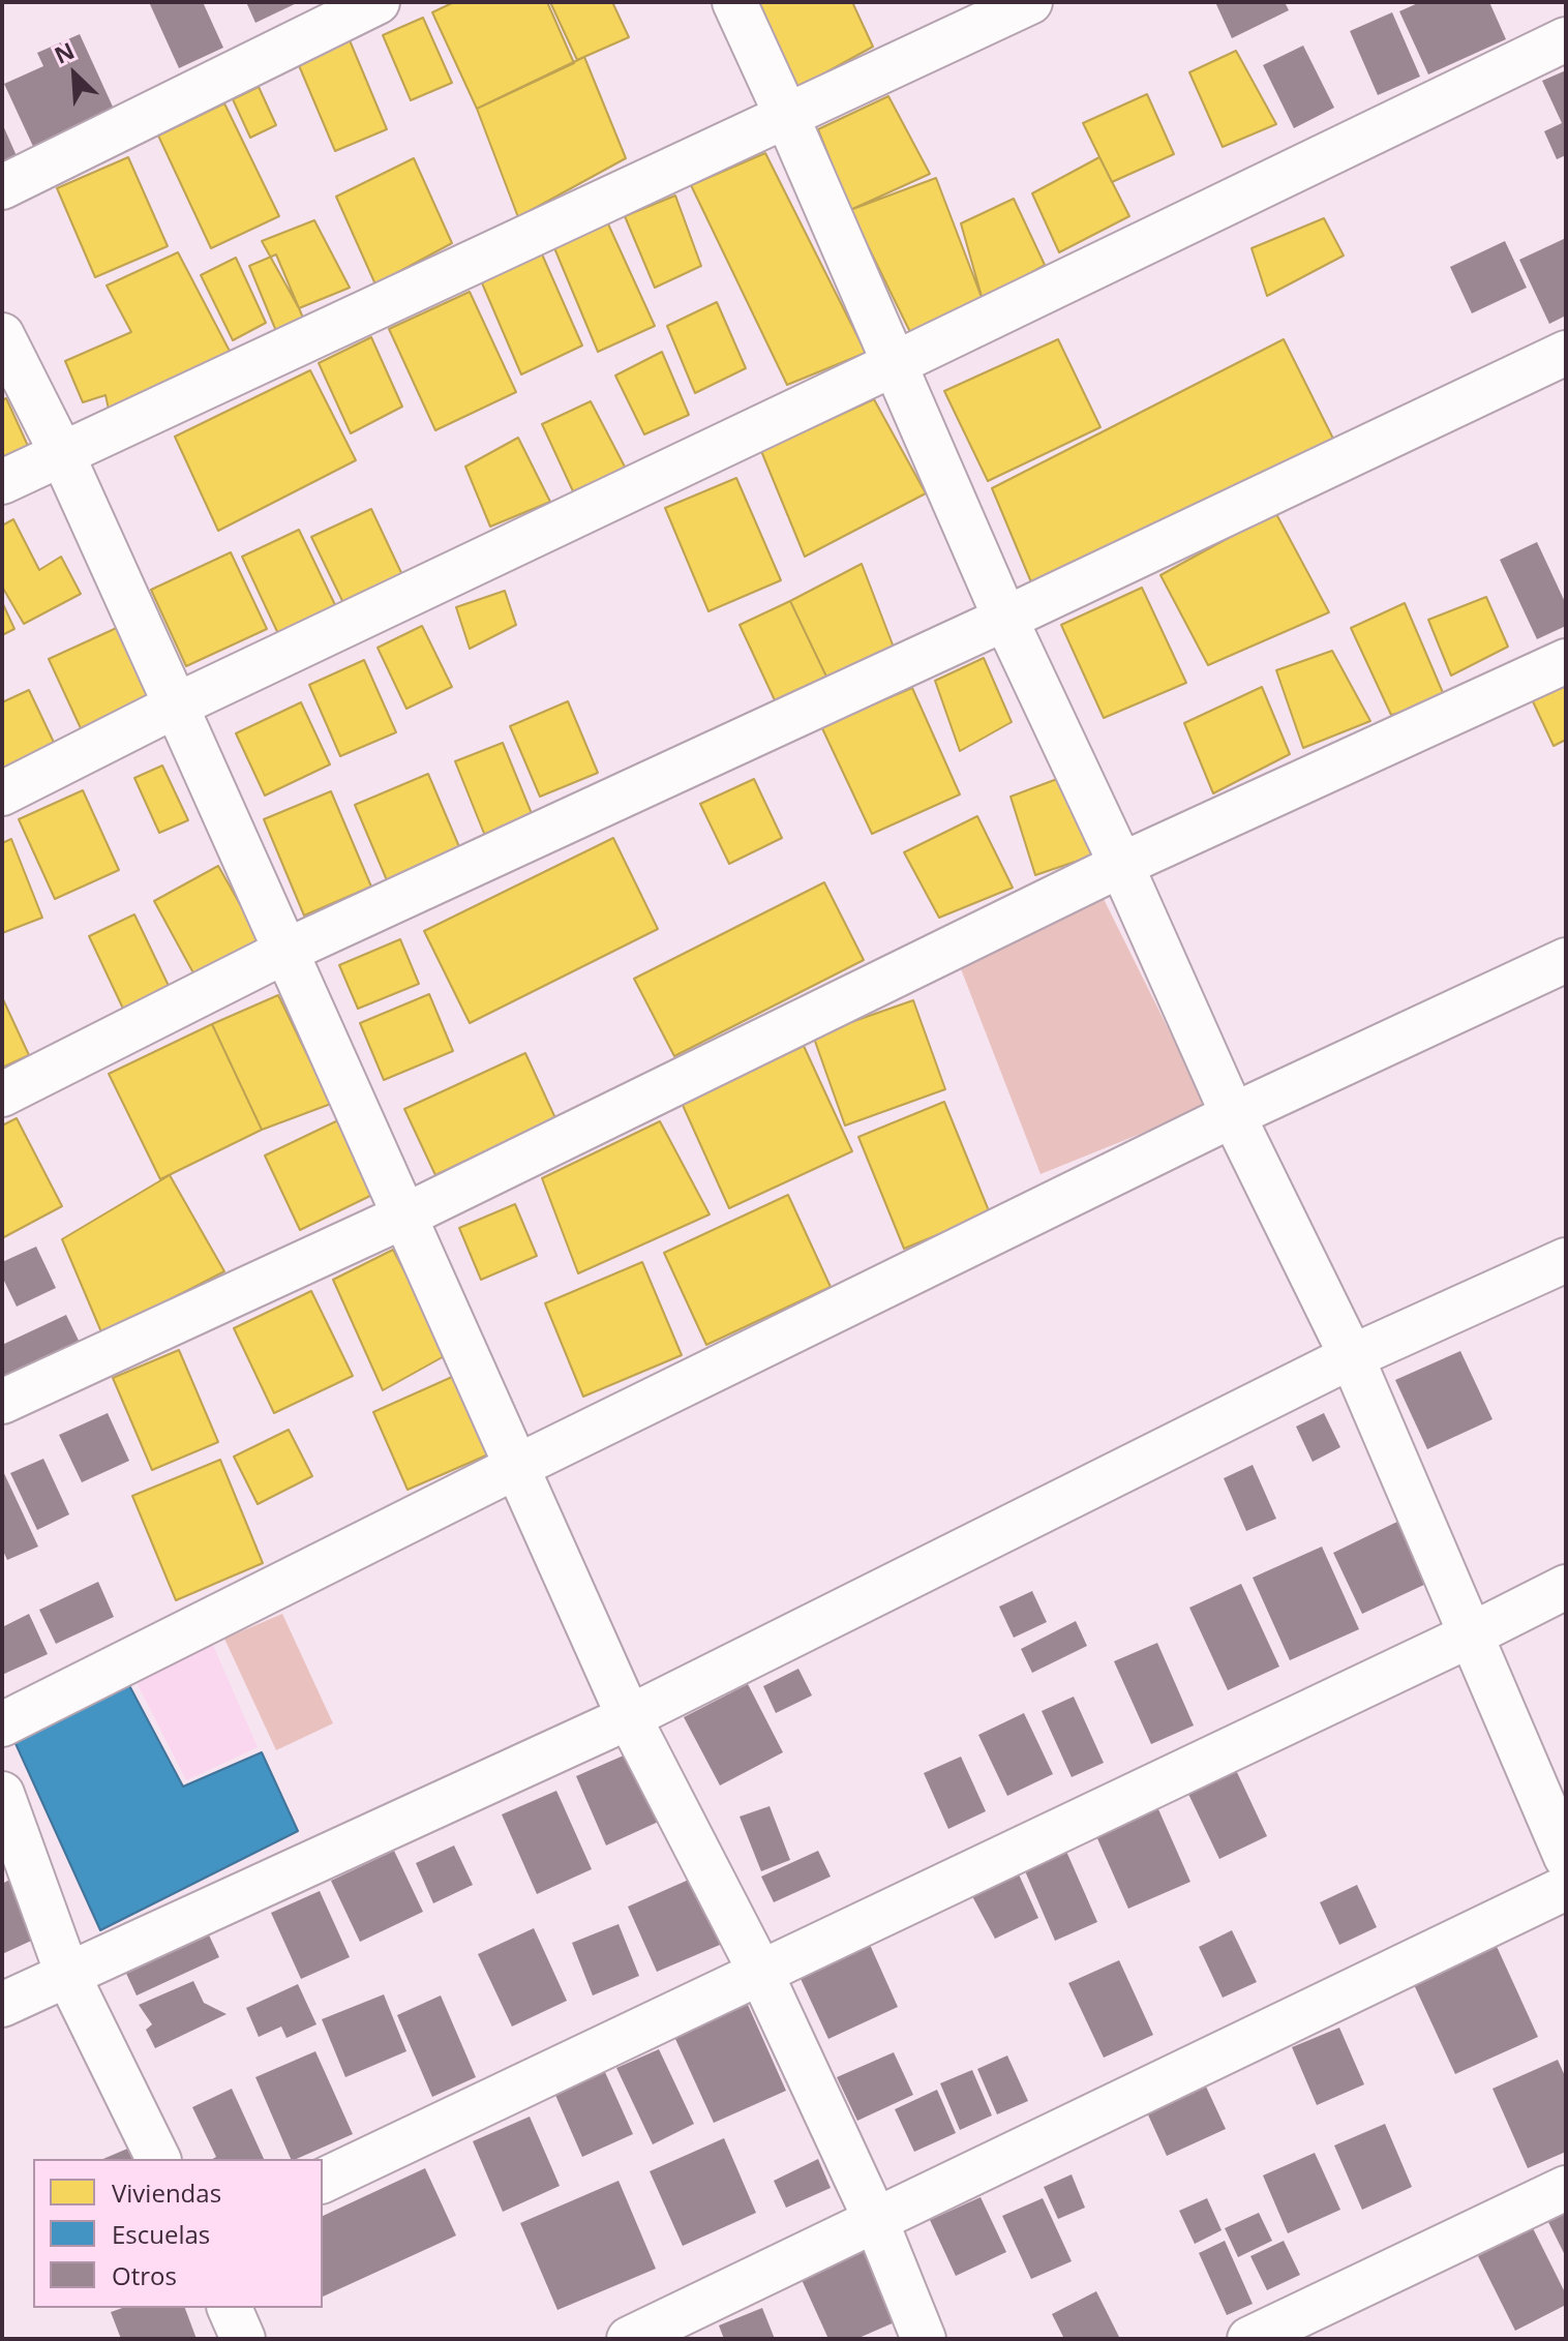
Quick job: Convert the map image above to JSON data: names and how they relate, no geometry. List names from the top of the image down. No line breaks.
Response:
{"legend":["Viviendas","Escuelas","Otros"],"north":"top left"}
